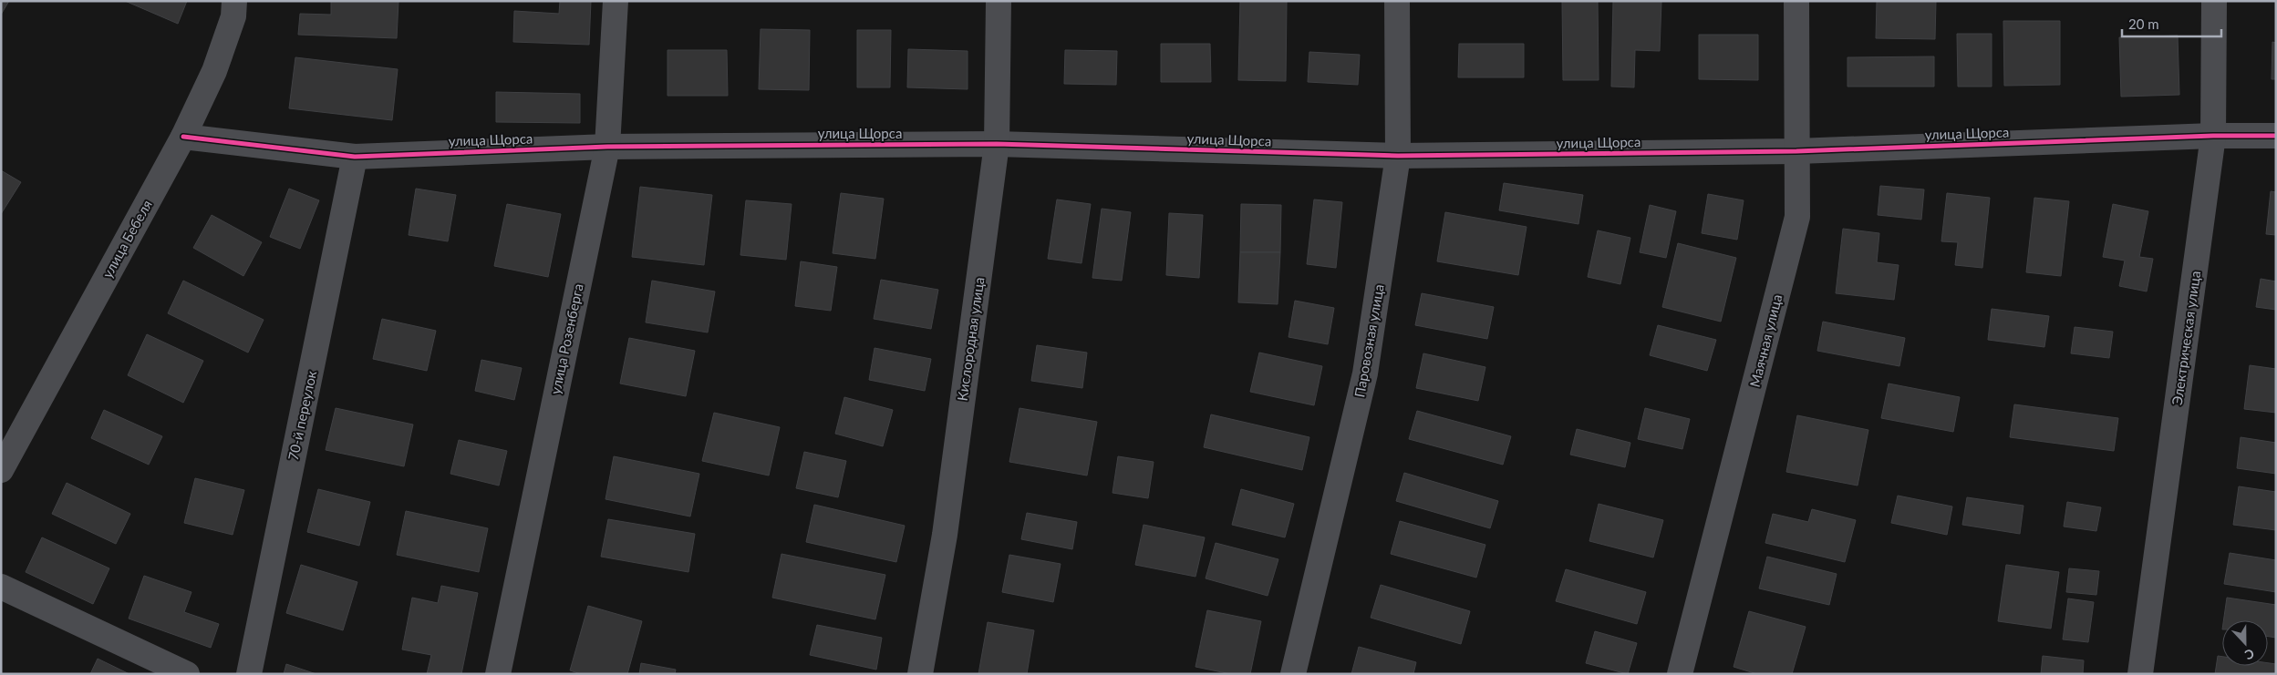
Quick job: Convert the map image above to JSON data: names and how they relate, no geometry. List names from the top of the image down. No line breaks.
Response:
{"streets":{"street":["улица Щорса","улица Бебеля","Электрическая улица","улица Розенберга","Кислородная улица","Паровозная улица","Маячная улица","70-й переулок"]},"crossings":[["улица Щорса","улица Бебеля"],["улица Щорса","Электрическая улица"],["улица Щорса","улица Розенберга"],["улица Щорса","Кислородная улица"],["улица Щорса","Паровозная улица"],["улица Щорса","Маячная улица"],["улица Щорса","70-й переулок"]],"scale_bar":"20 m","north":"bottom"}
